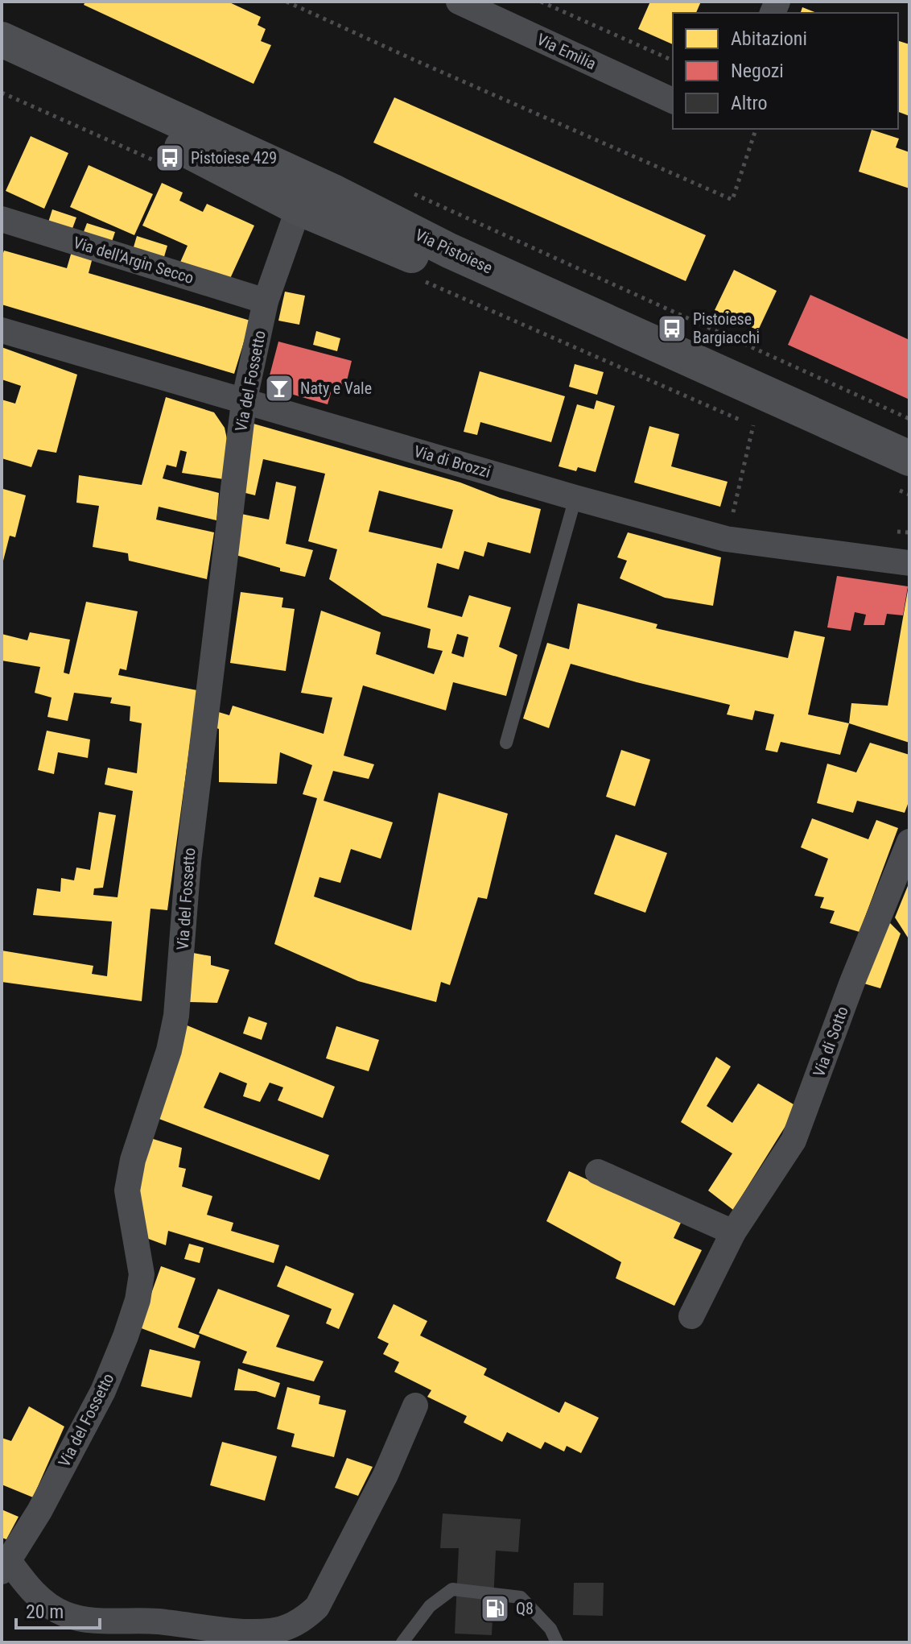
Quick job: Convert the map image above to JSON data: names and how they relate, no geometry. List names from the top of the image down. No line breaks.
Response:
{"streets":{"main road":["Via Pistoiese"],"street":["Via Emilia","Via dell'Argin Secco","Via del Fossetto","Via di Brozzi","Via di Sotto"]},"crossings":[["Via Pistoiese","Via del Fossetto"],["Via dell'Argin Secco","Via del Fossetto"],["Via del Fossetto","Via di Brozzi"]],"places":{"bus stop":["Pistoiese 429","Pistoiese Bargiacchi"],"bar":["Naty e Vale"],"fuel station":["Q8"]},"legend":["Abitazioni","Negozi","Altro"],"scale_bar":"20 m"}
